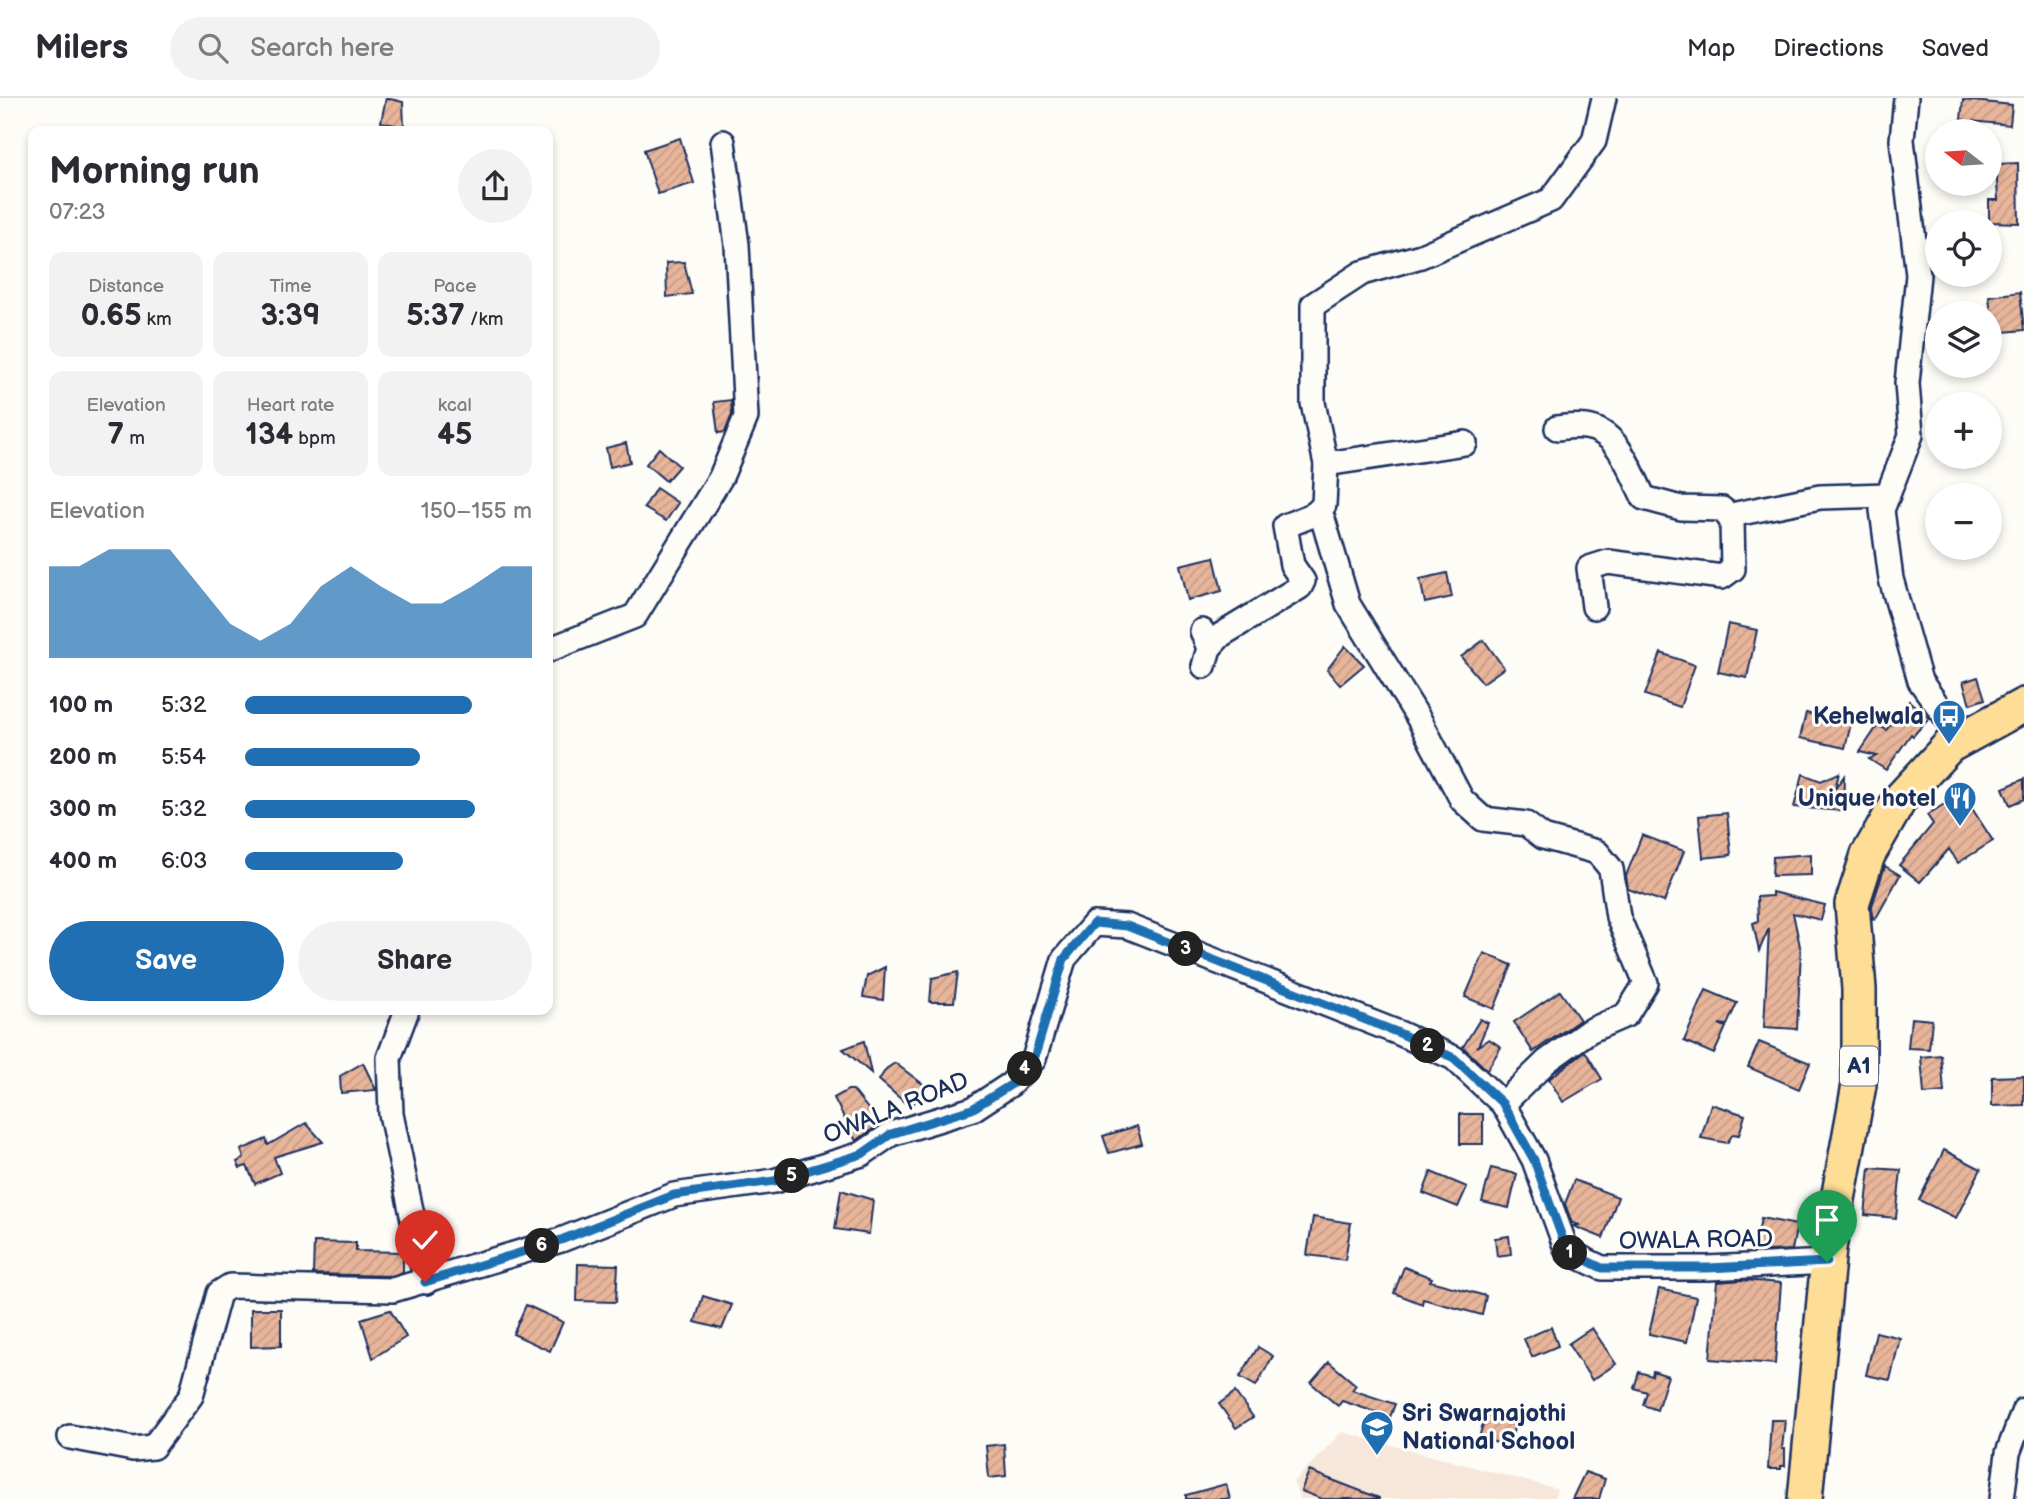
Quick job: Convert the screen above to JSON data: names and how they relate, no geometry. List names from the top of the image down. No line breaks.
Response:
{"streets":{"highway":["A1"],"street":["OWALA ROAD"]},"crossings":[["A1","OWALA ROAD"]],"places":{"bus stop":["Kehelwala"],"restaurant":["Unique hotel"],"school or university":["Sri Swarnajothi National School"]},"north":"left","page":{"header":"Milers","search":"Search here","nav":["Map","Directions","Saved"],"map_buttons":["+","−"],"heading":["Morning run","07:23"],"stats":[["Distance","0.65 km"],["Time","3:39"],["Pace","5:37 /km"],["Elevation","7 m"],["Heart rate","134 bpm"],["kcal","45"]],"chart":["Elevation","150–155 m"],"list":[{"name":"100 m","note":"5:32"},{"name":"200 m","note":"5:54"},{"name":"300 m","note":"5:32"},{"name":"400 m","note":"6:03"}],"buttons":["Save","Share"],"pins":["3","2","4","5","6","1"]}}
